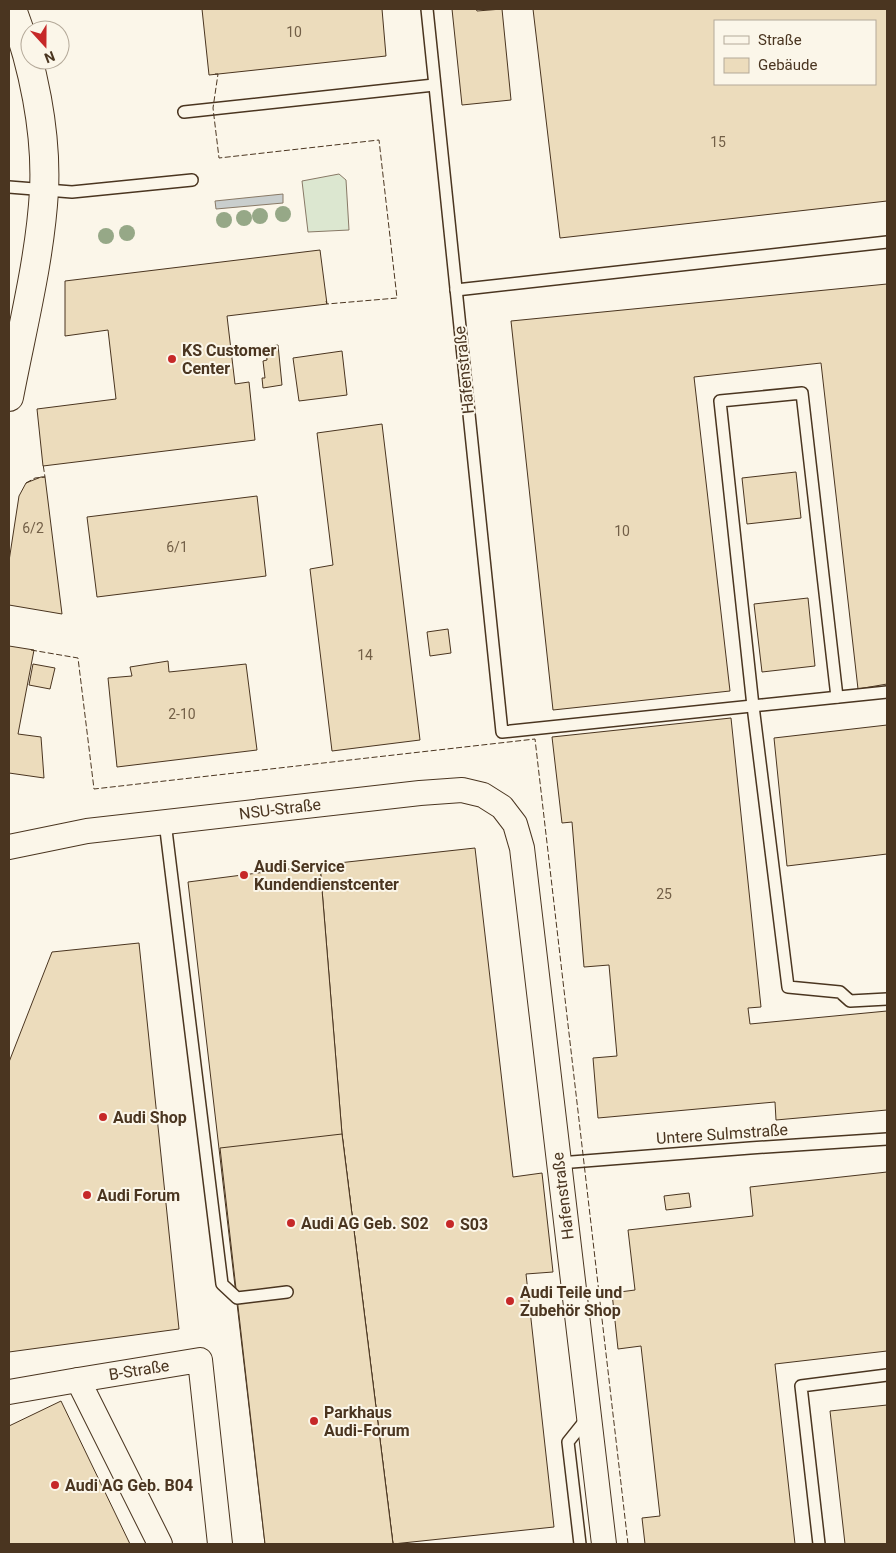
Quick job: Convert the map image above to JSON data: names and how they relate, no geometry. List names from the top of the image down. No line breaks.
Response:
{"streets":{"street":["Hafenstraße","NSU-Straße","B-Straße"],"lane":["Untere Sulmstraße"]},"crossings":[["Hafenstraße","NSU-Straße"],["Hafenstraße","Untere Sulmstraße"]],"places":["KS Customer Center","Audi Service Kundendienstcenter","Audi Shop","Audi Forum","Audi AG Geb. S02","S03","Audi Teile und Zubehör Shop","Parkhaus Audi-Forum","Audi AG Geb. B04"],"house_numbers":["10","15","6/2","10","6/1","14","2-10","25"],"legend":["Straße","Gebäude"],"north":"bottom"}
